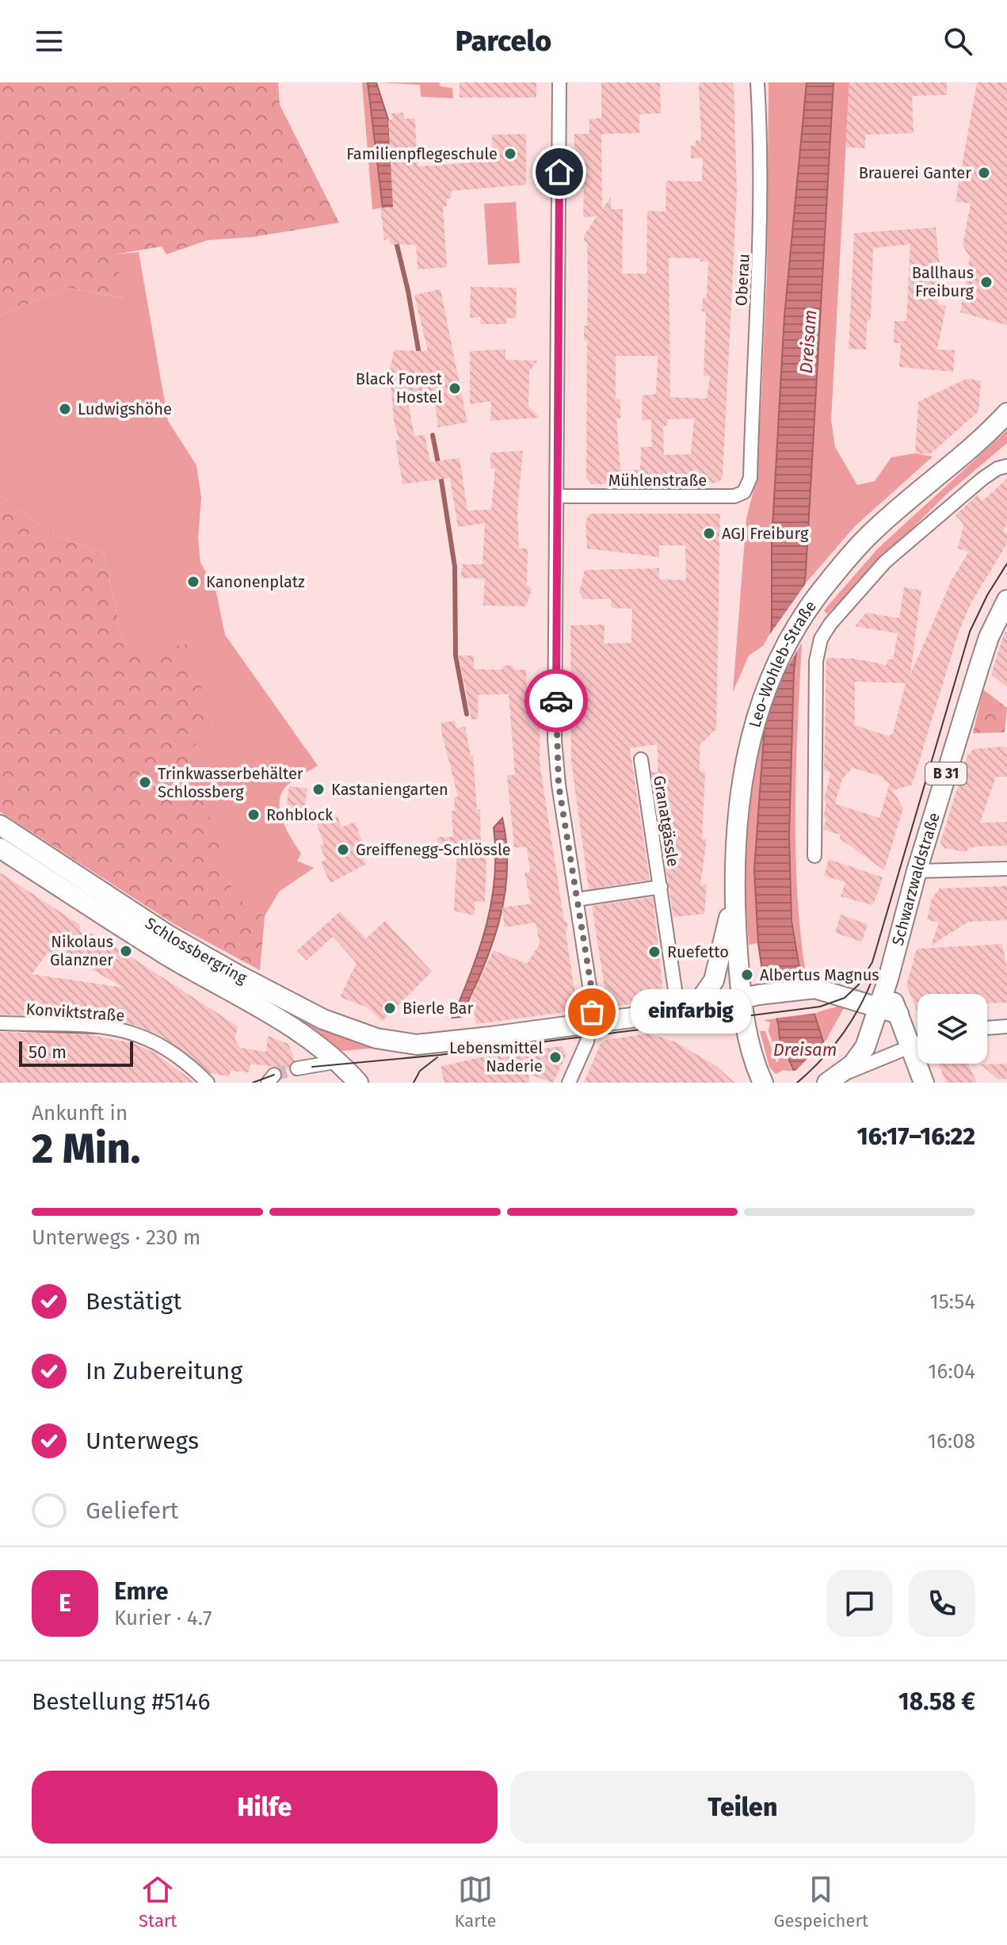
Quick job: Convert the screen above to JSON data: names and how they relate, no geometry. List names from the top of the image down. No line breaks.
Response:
{"streets":{"main road":["Leo-Wohleb-Straße","B 31","Schwarzwaldstraße","Schlossbergring"],"street":["Oberau","Mühlenstraße","Granatgässle","Konviktstraße"]},"crossings":[["Oberau","Mühlenstraße"],["Leo-Wohleb-Straße","Schlossbergring"],["Granatgässle","Schlossbergring"],["Schwarzwaldstraße","Schlossbergring"]],"water":["Dreisam"],"places":["Familienpflegeschule","Brauerei Ganter","Ballhaus Freiburg","Black Forest Hostel","Ludwigshöhe","AGJ Freiburg","Kanonenplatz","Trinkwasserbehälter Schlossberg","Kastaniengarten","Rohblock","Greiffenegg-Schlössle","Nikolaus Glanzner","Ruefetto","Albertus Magnus","Bierle Bar","einfarbig","Lebensmittel Naderie"],"scale_bar":"50 m","page":{"header":"Parcelo","bubble":"einfarbig","scale":"50 m","heading":["2 Min.","Ankunft in","16:17–16:22"],"panel":["Emre","Kurier · 4.7","Bestellung #5146","18.58 €"],"bar":"Unterwegs · 230 m","list":[["Bestätigt","15:54"],["In Zubereitung","16:04"],["Unterwegs","16:08"],"Geliefert"],"round":"E","buttons":["Hilfe","Teilen"],"tabs":["Start","Karte","Gespeichert"]}}
